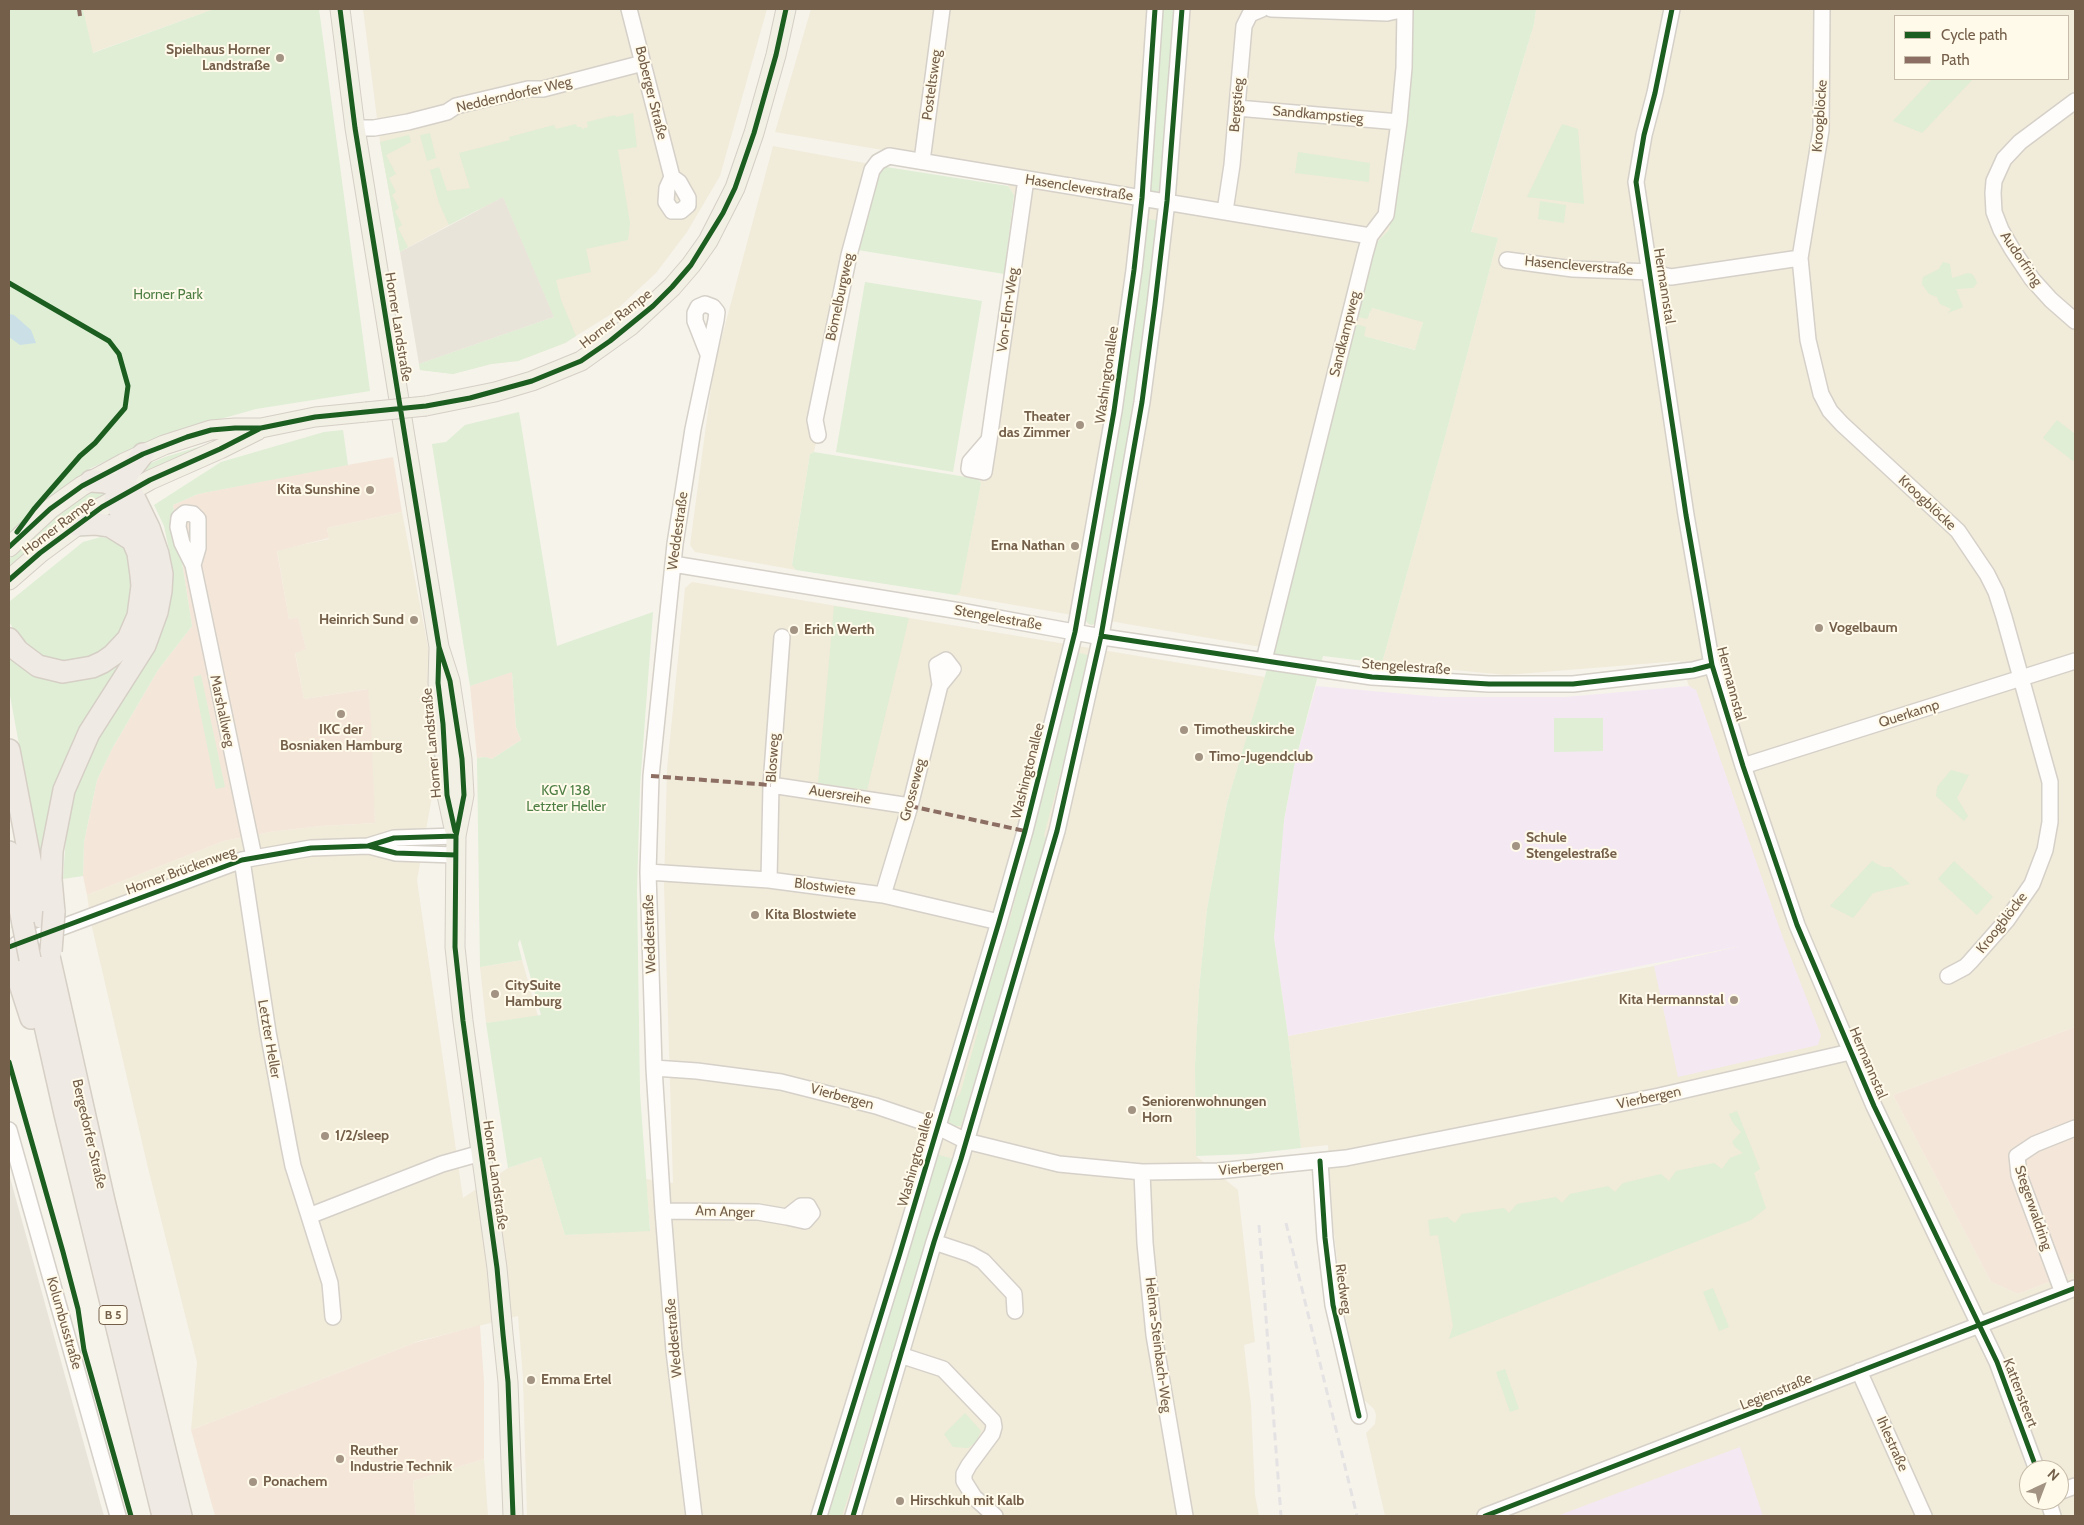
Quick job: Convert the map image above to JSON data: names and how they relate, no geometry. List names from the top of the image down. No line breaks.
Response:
{"streets":{"highway":["Bergedorfer Straße","B 5"],"main road":["Horner Rampe","Horner Landstraße"],"street":["Posteltsweg","Boberger Straße","Nedderndorfer Weg","Bergstieg","Sandkampstieg","Kroogblöcke","Hasencleverstraße","Audorfring","Hermannstal","Bömelburgweg","Von-Elm-Weg","Sandkampweg","Washingtonallee","Weddestraße","Stengelestraße","Marshallweg","Querkamp","Blosweg","Grosseweg","Auersreihe","Horner Brückenweg","Blostwiete","Letzter Heller","Vierbergen","Stegerwaldring","Am Anger","Riedweg","Kolumbusstraße","Helma-Steinbach-Weg","Legienstraße","Kattensteert","Ihlestraße"]},"crossings":[["Posteltsweg","Hasencleverstraße"],["Boberger Straße","Nedderndorfer Weg"],["Nedderndorfer Weg","Horner Landstraße"],["Bergstieg","Sandkampstieg"],["Bergstieg","Hasencleverstraße"],["Sandkampstieg","Sandkampweg"],["Kroogblöcke","Hasencleverstraße"],["Kroogblöcke","Querkamp"],["Hasencleverstraße","Hermannstal"],["Hasencleverstraße","Bömelburgweg"],["Hasencleverstraße","Von-Elm-Weg"],["Hasencleverstraße","Sandkampweg"],["Hasencleverstraße","Washingtonallee"],["Hermannstal","Stengelestraße"],["Hermannstal","Querkamp"],["Hermannstal","Vierbergen"],["Hermannstal","Legienstraße"],["Hermannstal","Kattensteert"],["Horner Landstraße","Horner Brückenweg"],["Sandkampweg","Stengelestraße"],["Washingtonallee","Stengelestraße"],["Washingtonallee","Blostwiete"],["Washingtonallee","Vierbergen"],["Weddestraße","Stengelestraße"],["Weddestraße","Blostwiete"],["Weddestraße","Vierbergen"],["Weddestraße","Am Anger"],["Marshallweg","Horner Brückenweg"],["Marshallweg","Letzter Heller"],["Blosweg","Auersreihe"],["Blosweg","Blostwiete"],["Grosseweg","Auersreihe"],["Grosseweg","Blostwiete"],["Horner Brückenweg","Letzter Heller"],["Horner Brückenweg","Bergedorfer Straße"],["Horner Brückenweg","B 5"],["Vierbergen","Riedweg"],["Vierbergen","Helma-Steinbach-Weg"],["Bergedorfer Straße","B 5"],["Stegerwaldring","Legienstraße"],["Legienstraße","Kattensteert"],["Legienstraße","Ihlestraße"]],"parks":["Horner Park","KGV 138 Letzter Heller"],"places":["Spielhaus Horner Landstraße","Theater das Zimmer","Kita Sunshine","Erna Nathan","Heinrich Sund","Vogelbaum","Erich Werth","IKC der Bosniaken Hamburg","Timotheuskirche","Timo-Jugendclub","Schule Stengelestraße","Kita Blostwiete","CitySuite Hamburg","Kita Hermannstal","Seniorenwohnungen Horn","1/2/sleep","Emma Ertel","Reuther Industrie Technik","Ponachem","Hirschkuh mit Kalb"],"legend":["Cycle path","Path"],"north":"top right"}
